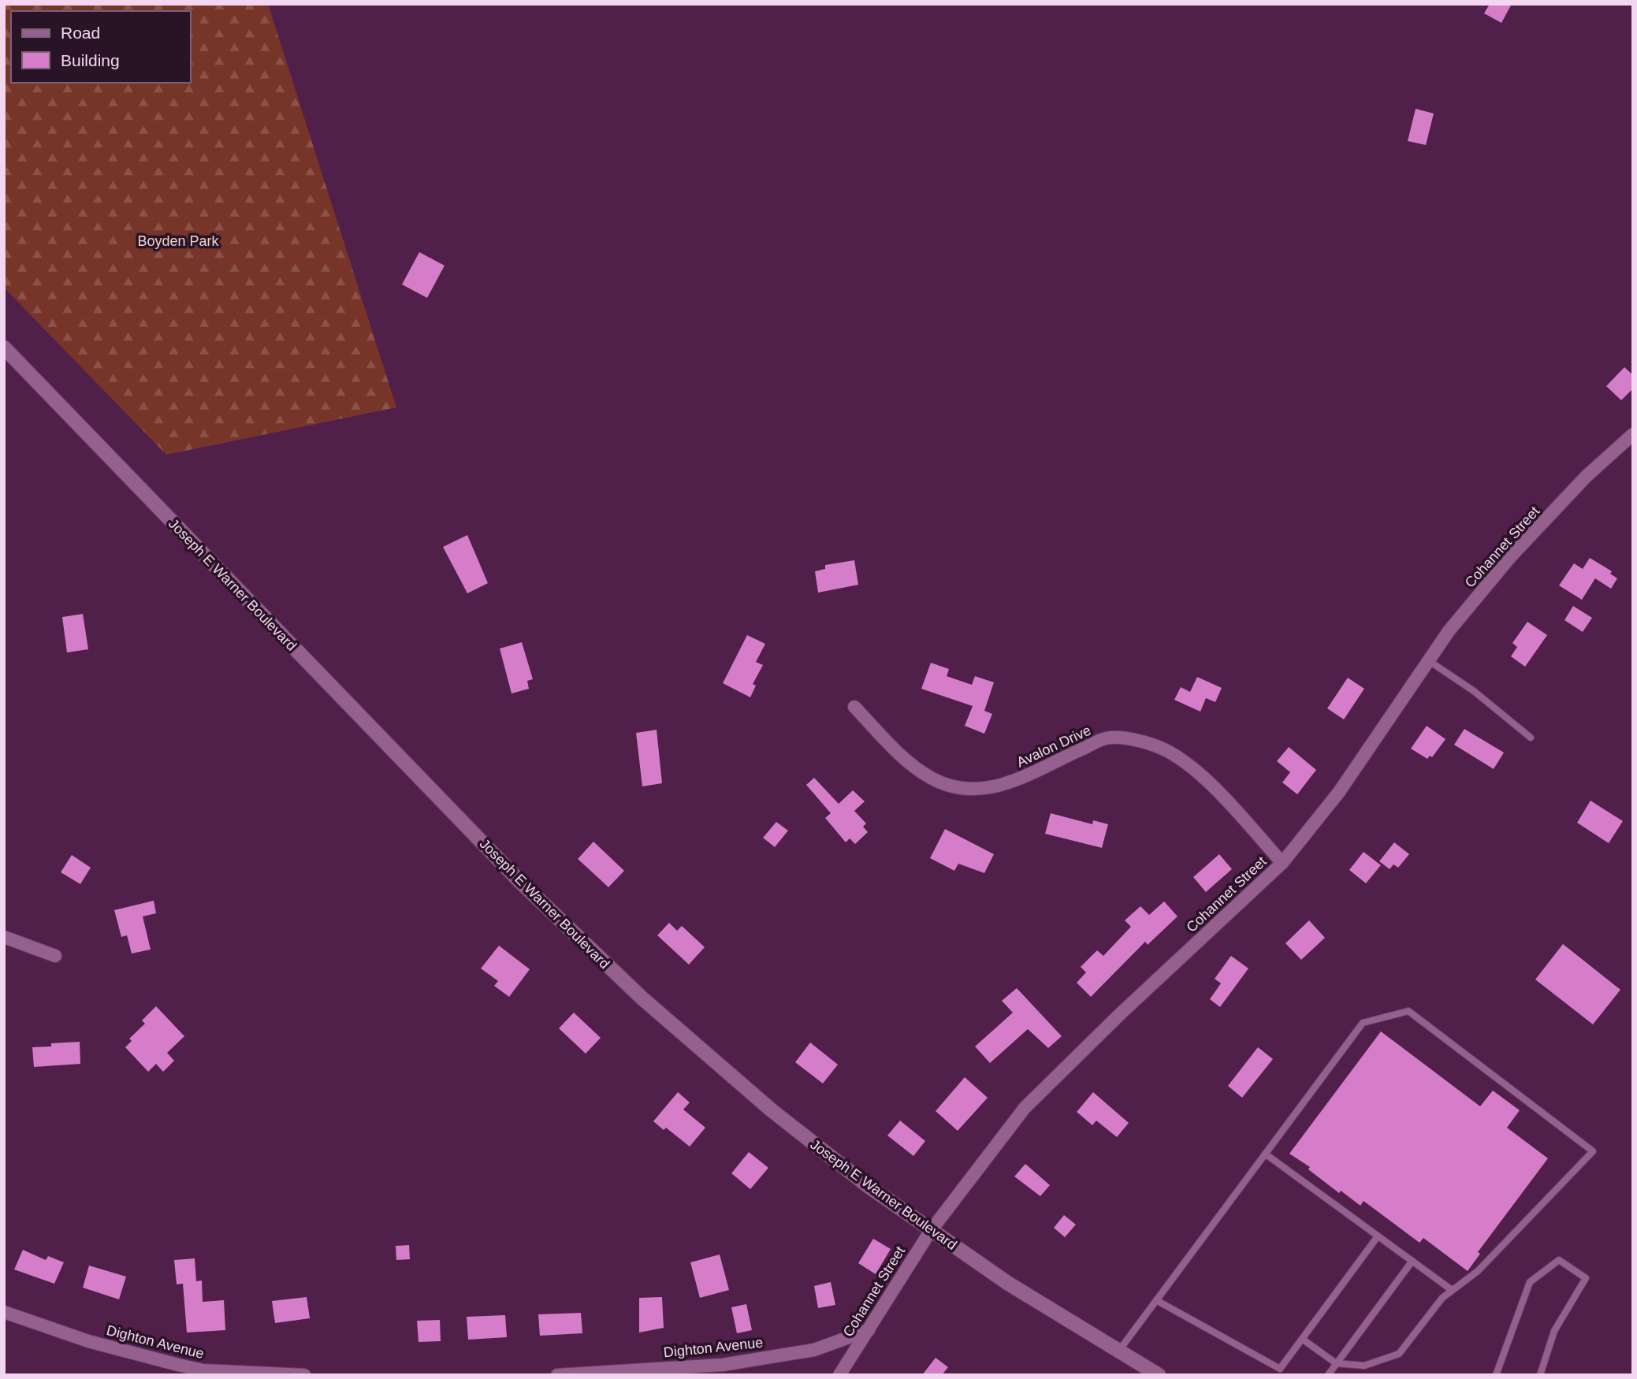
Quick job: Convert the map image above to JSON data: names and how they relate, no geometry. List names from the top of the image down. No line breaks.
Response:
{"streets":{"main road":["Joseph E Warner Boulevard"],"street":["Cohannet Street","Avalon Drive","Dighton Avenue"]},"crossings":[["Cohannet Street","Joseph E Warner Boulevard"],["Cohannet Street","Avalon Drive"],["Cohannet Street","Dighton Avenue"]],"parks":["Boyden Park"],"legend":["Road","Building"]}
